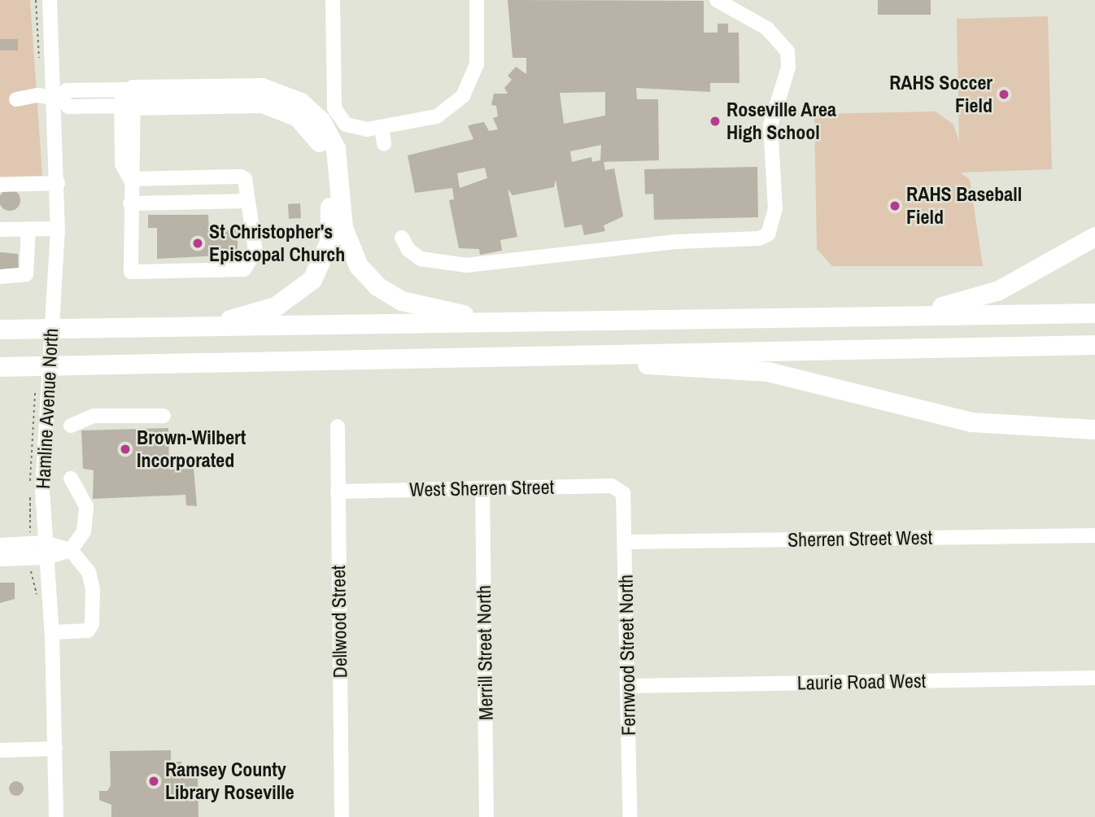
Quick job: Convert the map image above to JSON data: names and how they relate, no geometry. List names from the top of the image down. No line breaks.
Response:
{"streets":{"street":["Hamline Avenue North","West Sherren Street","Sherren Street West","Dellwood Street","Merrill Street North","Fernwood Street North","Laurie Road West"]},"crossings":[["West Sherren Street","Dellwood Street"],["West Sherren Street","Merrill Street North"],["West Sherren Street","Fernwood Street North"],["Sherren Street West","Fernwood Street North"],["Fernwood Street North","Laurie Road West"]],"places":["RAHS Soccer Field","Roseville Area High School","RAHS Baseball Field","St Christopher's Episcopal Church","Brown-Wilbert Incorporated","Ramsey County Library Roseville"]}
